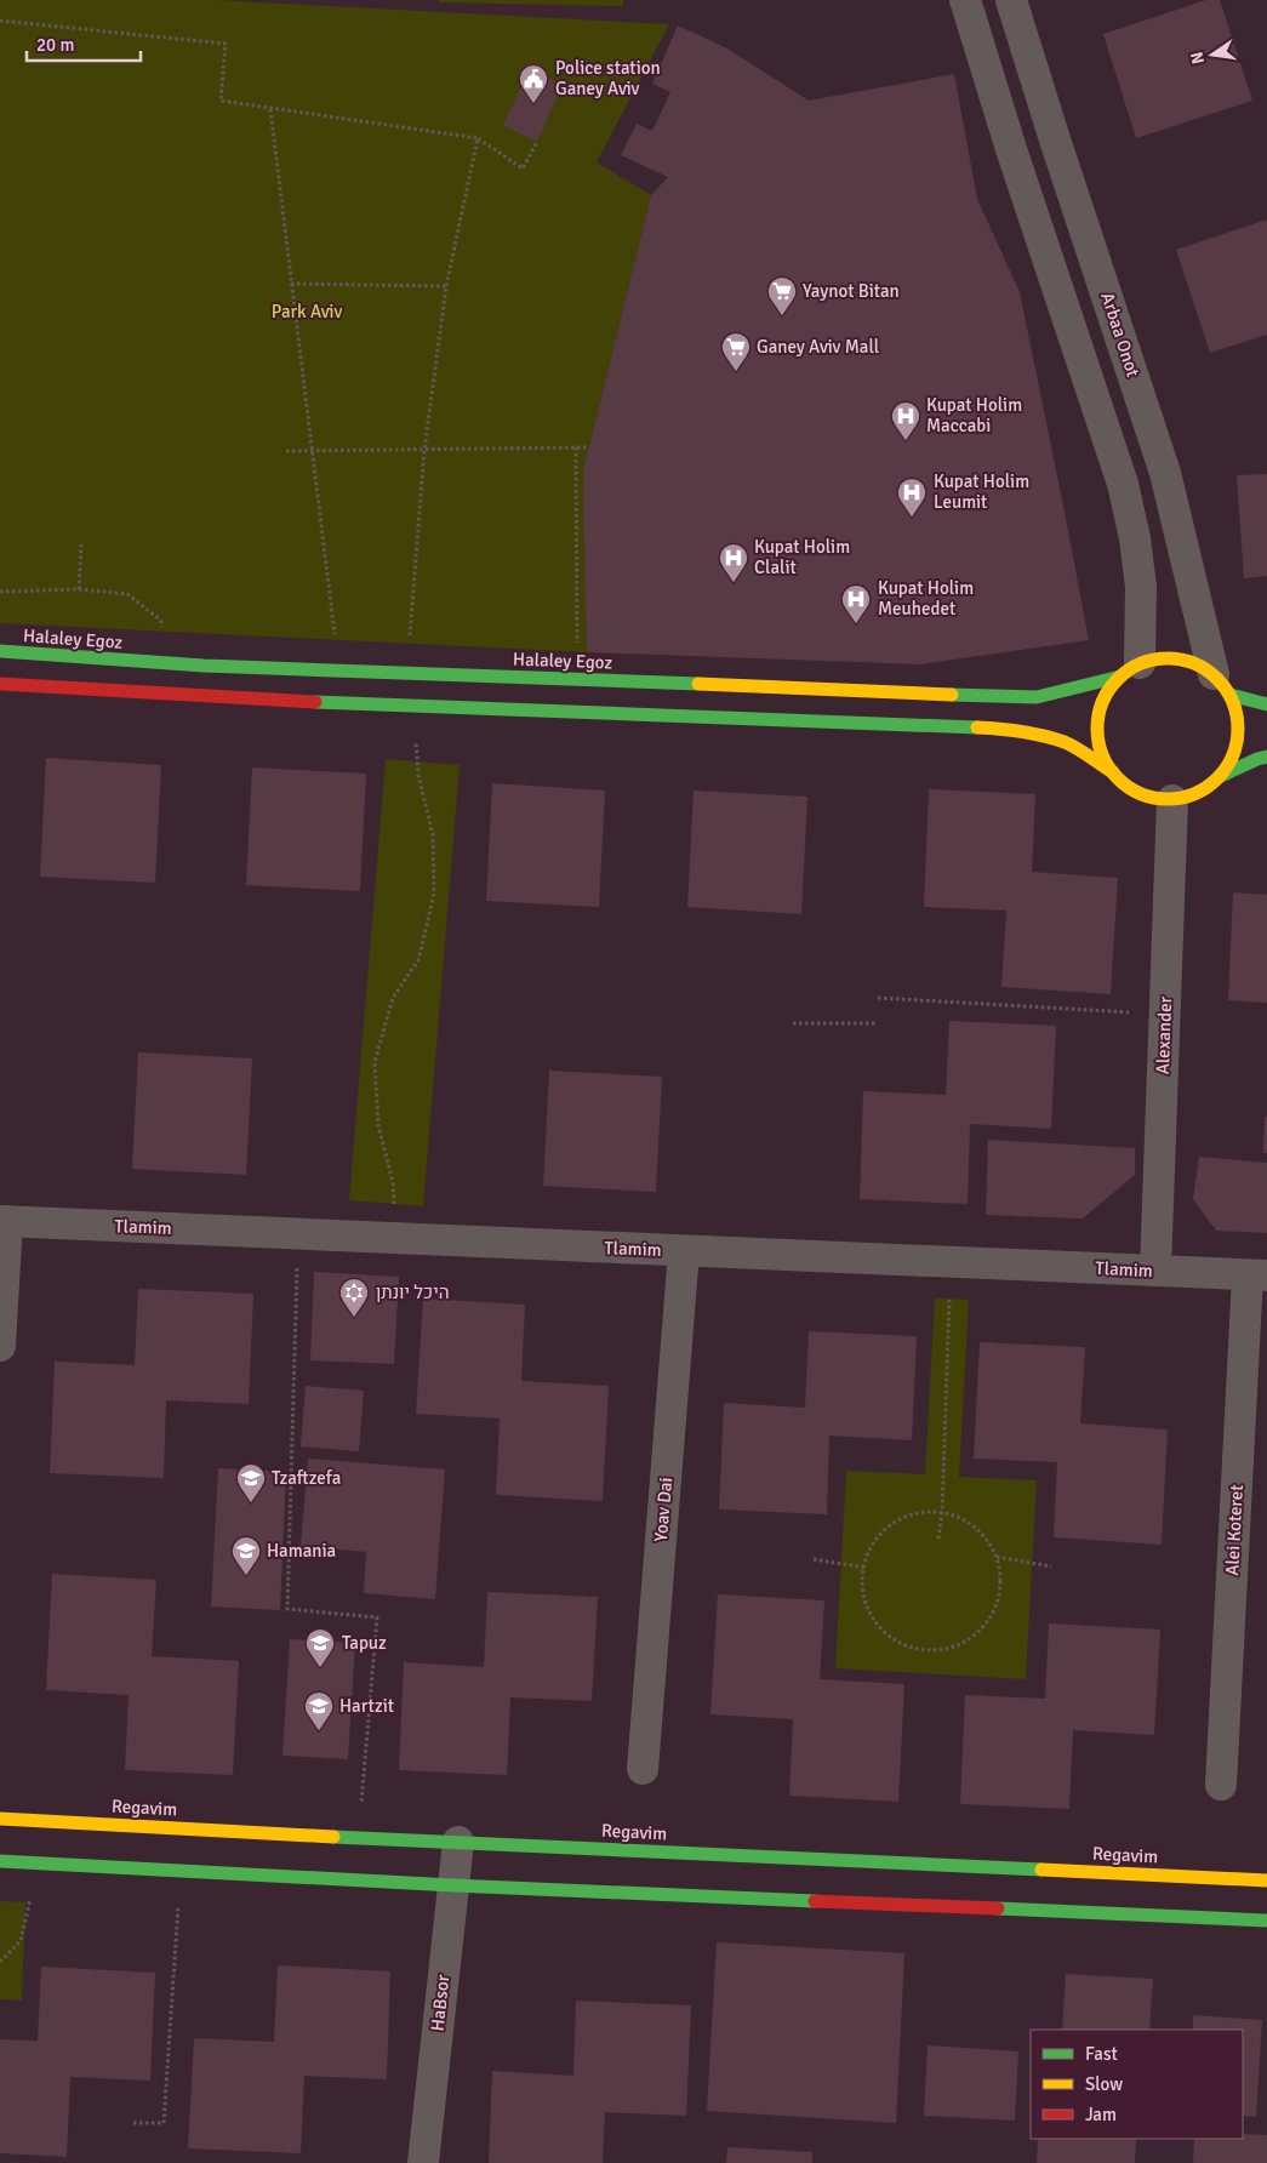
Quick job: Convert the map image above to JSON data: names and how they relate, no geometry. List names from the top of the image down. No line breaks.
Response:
{"streets":{"street":["Arbaa Onot","Halaley Egoz","Alexander","Tlamim","Yoav Dai","Alei Koteret","Regavim","HaBsor"]},"crossings":[["Arbaa Onot","Halaley Egoz"],["Arbaa Onot","Alexander"],["Halaley Egoz","Alexander"],["Alexander","Tlamim"],["Tlamim","Yoav Dai"],["Tlamim","Alei Koteret"],["Regavim","HaBsor"]],"parks":["Park Aviv"],"places":{"public building":["Police station Ganey Aviv"],"supermarket":["Yaynot Bitan","Ganey Aviv Mall"],"hospital":["Kupat Holim Maccabi","Kupat Holim Leumit","Kupat Holim Clalit","Kupat Holim Meuhedet"],"synagogue":["היכל יונתן"],"school or university":["Tzaftzefa","Hamania","Tapuz","Hartzit"]},"legend":["Fast","Slow","Jam"],"scale_bar":"20 m","north":"left"}
